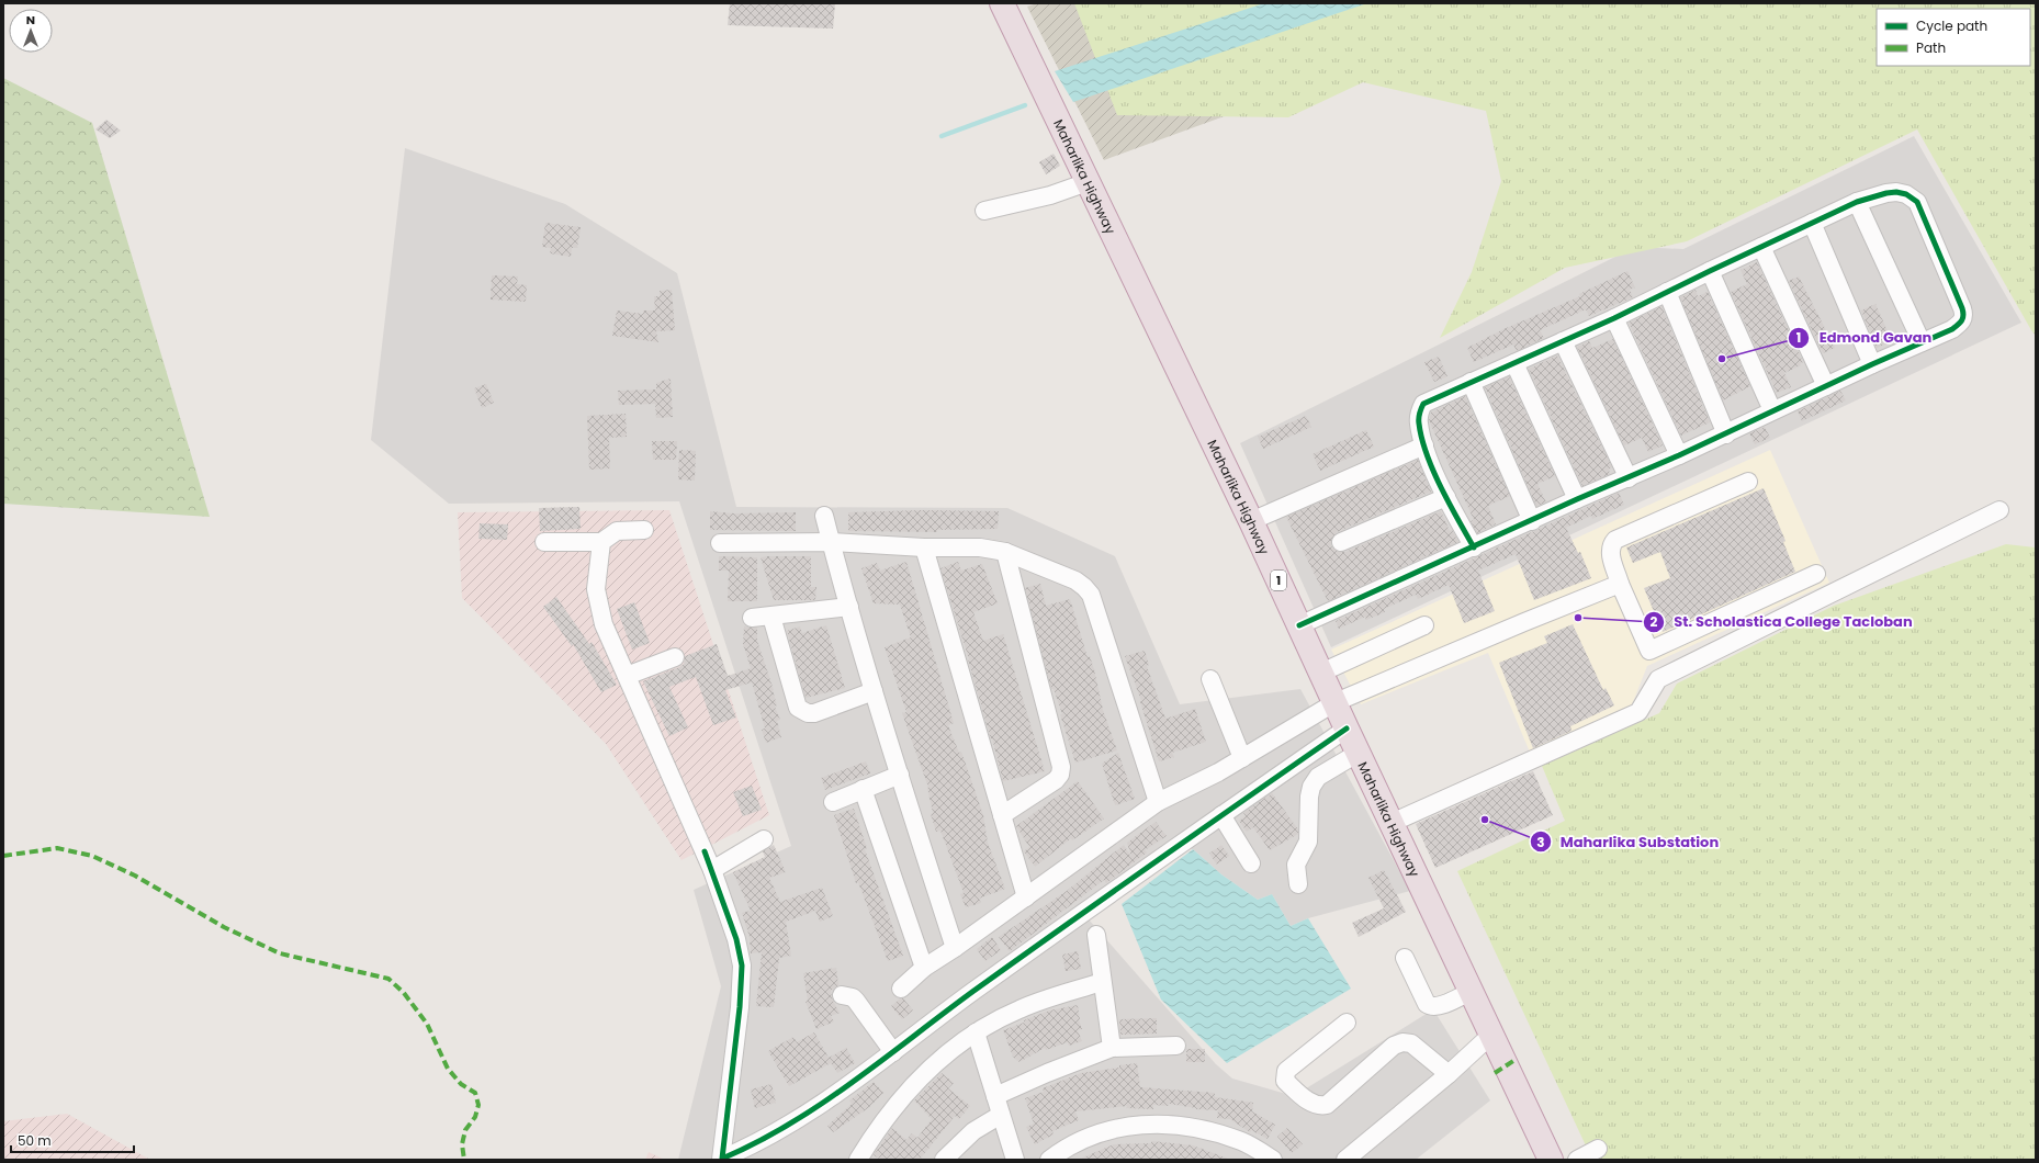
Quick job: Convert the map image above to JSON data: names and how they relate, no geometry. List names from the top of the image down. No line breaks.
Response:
{"streets":{"highway":["Maharlika Highway","1"]},"places":["Edmond Gavan","St. Scholastica College Tacloban","Maharlika Substation"],"legend":["Cycle path","Path"],"scale_bar":"50 m","north":"top"}
